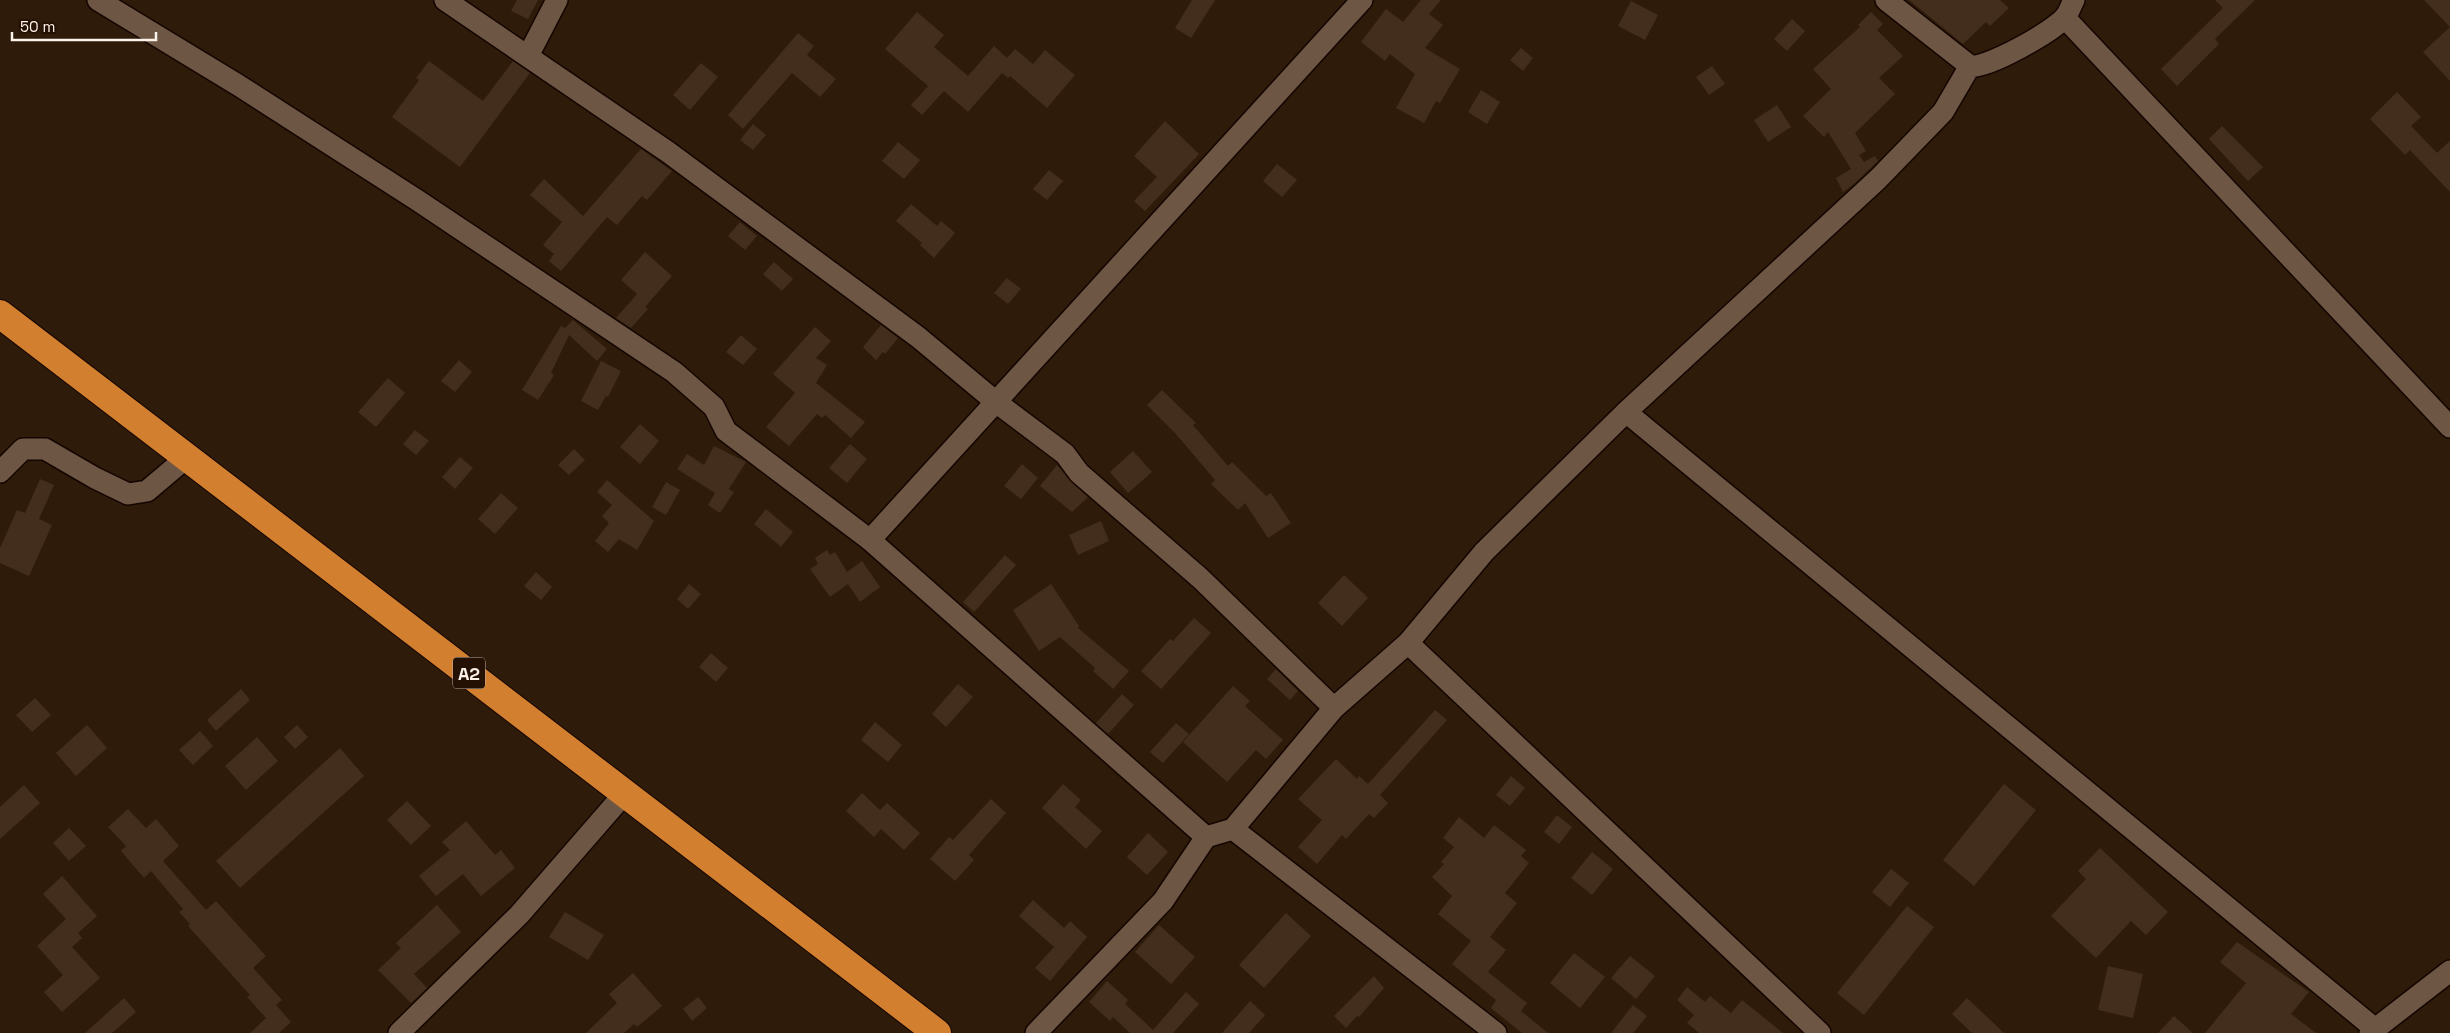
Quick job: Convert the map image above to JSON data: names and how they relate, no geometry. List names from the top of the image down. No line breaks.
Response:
{"streets":{"highway":["A2"]},"scale_bar":"50 m"}
